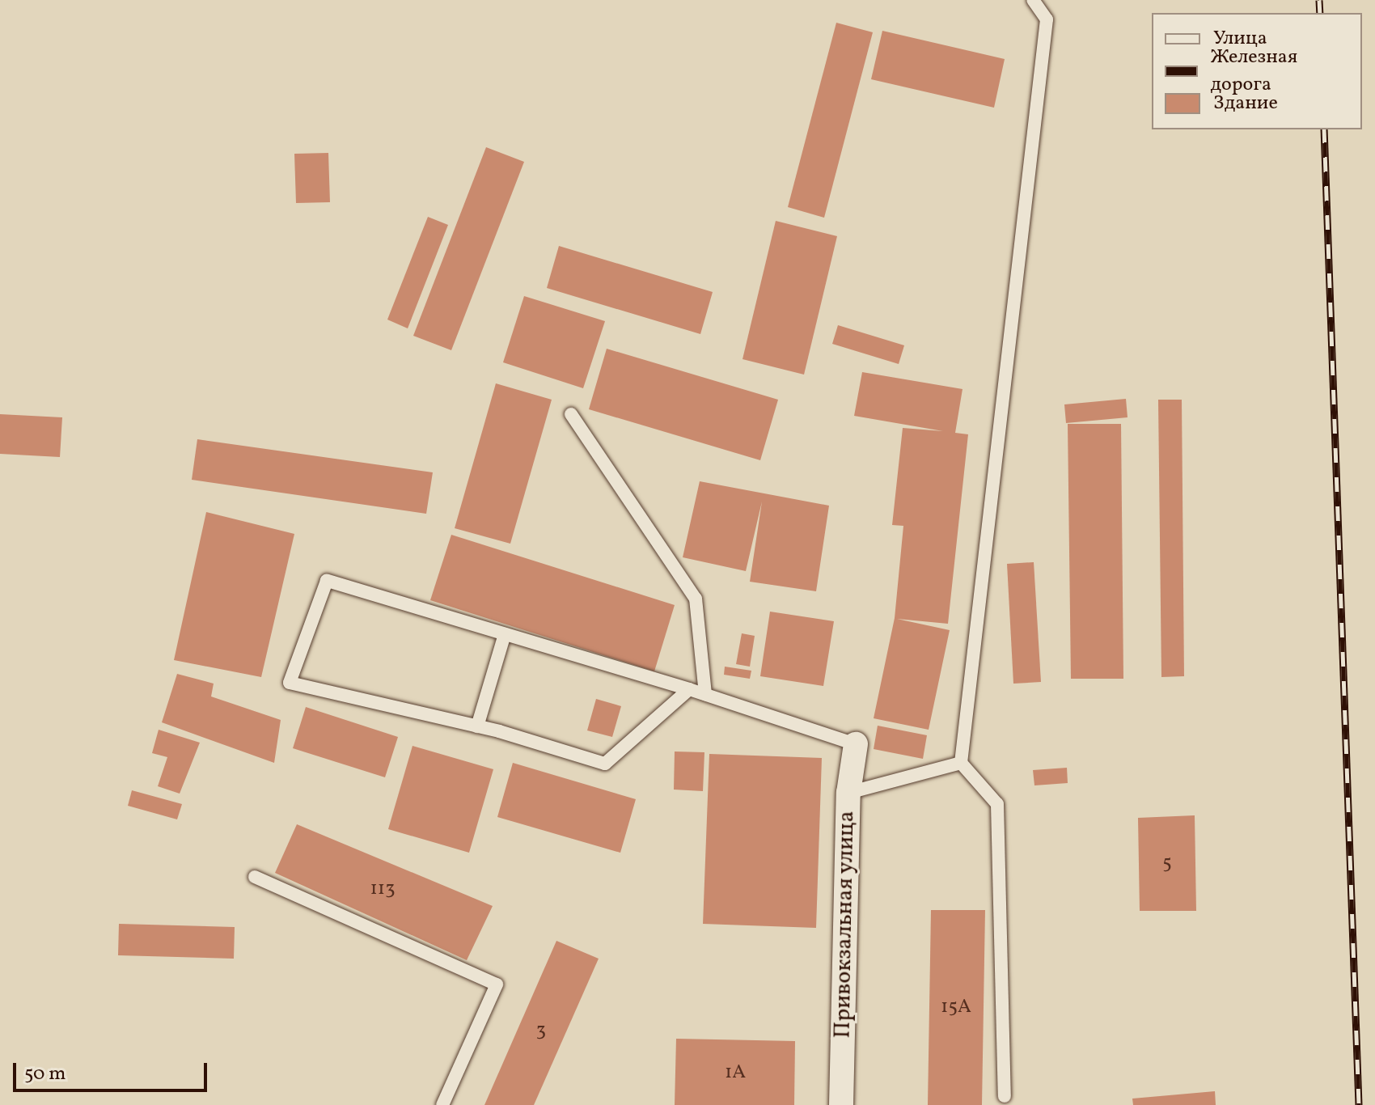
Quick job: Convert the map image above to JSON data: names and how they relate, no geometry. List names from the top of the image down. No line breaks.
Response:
{"streets":{"street":["Привокзальная улица"]},"house_numbers":["5","113","15А","3","1А"],"legend":["Улица","Железная дорога","Здание"],"scale_bar":"50 m"}
